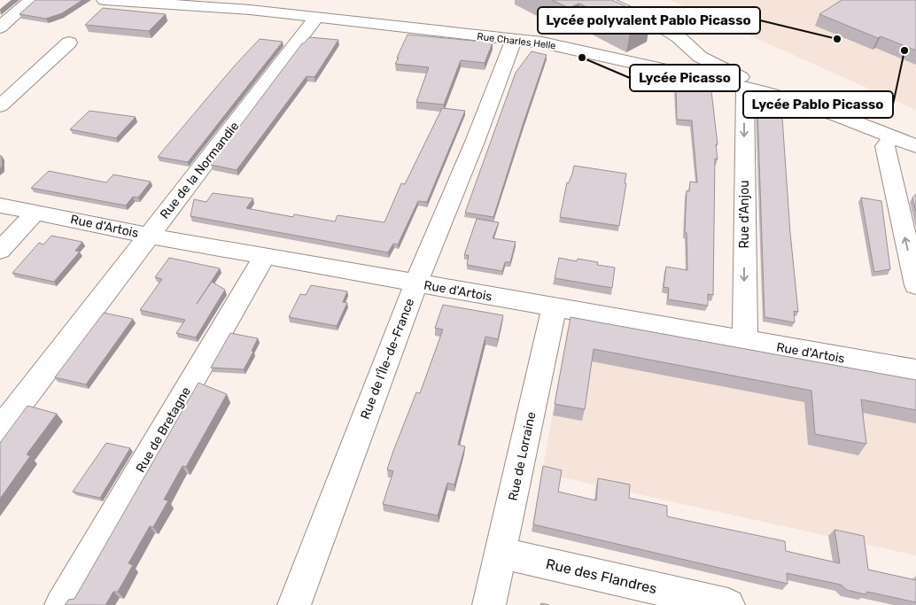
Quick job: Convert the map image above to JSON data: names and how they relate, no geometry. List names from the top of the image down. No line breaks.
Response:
{"streets":{"street":["Rue Charles Helle","Rue de la Normandie","Rue d'Anjou","Rue d'Artois","Rue de l'Île-de-France","Rue de Bretagne","Rue de Lorraine","Rue des Flandres"]},"crossings":[["Rue Charles Helle","Rue de la Normandie"],["Rue Charles Helle","Rue d'Anjou"],["Rue Charles Helle","Rue de l'Île-de-France"],["Rue de la Normandie","Rue d'Artois"],["Rue d'Anjou","Rue d'Artois"],["Rue d'Artois","Rue de l'Île-de-France"],["Rue d'Artois","Rue de Bretagne"],["Rue d'Artois","Rue de Lorraine"],["Rue de Lorraine","Rue des Flandres"]],"places":["Lycée polyvalent Pablo Picasso","Lycée Pablo Picasso","Lycée Picasso"]}
